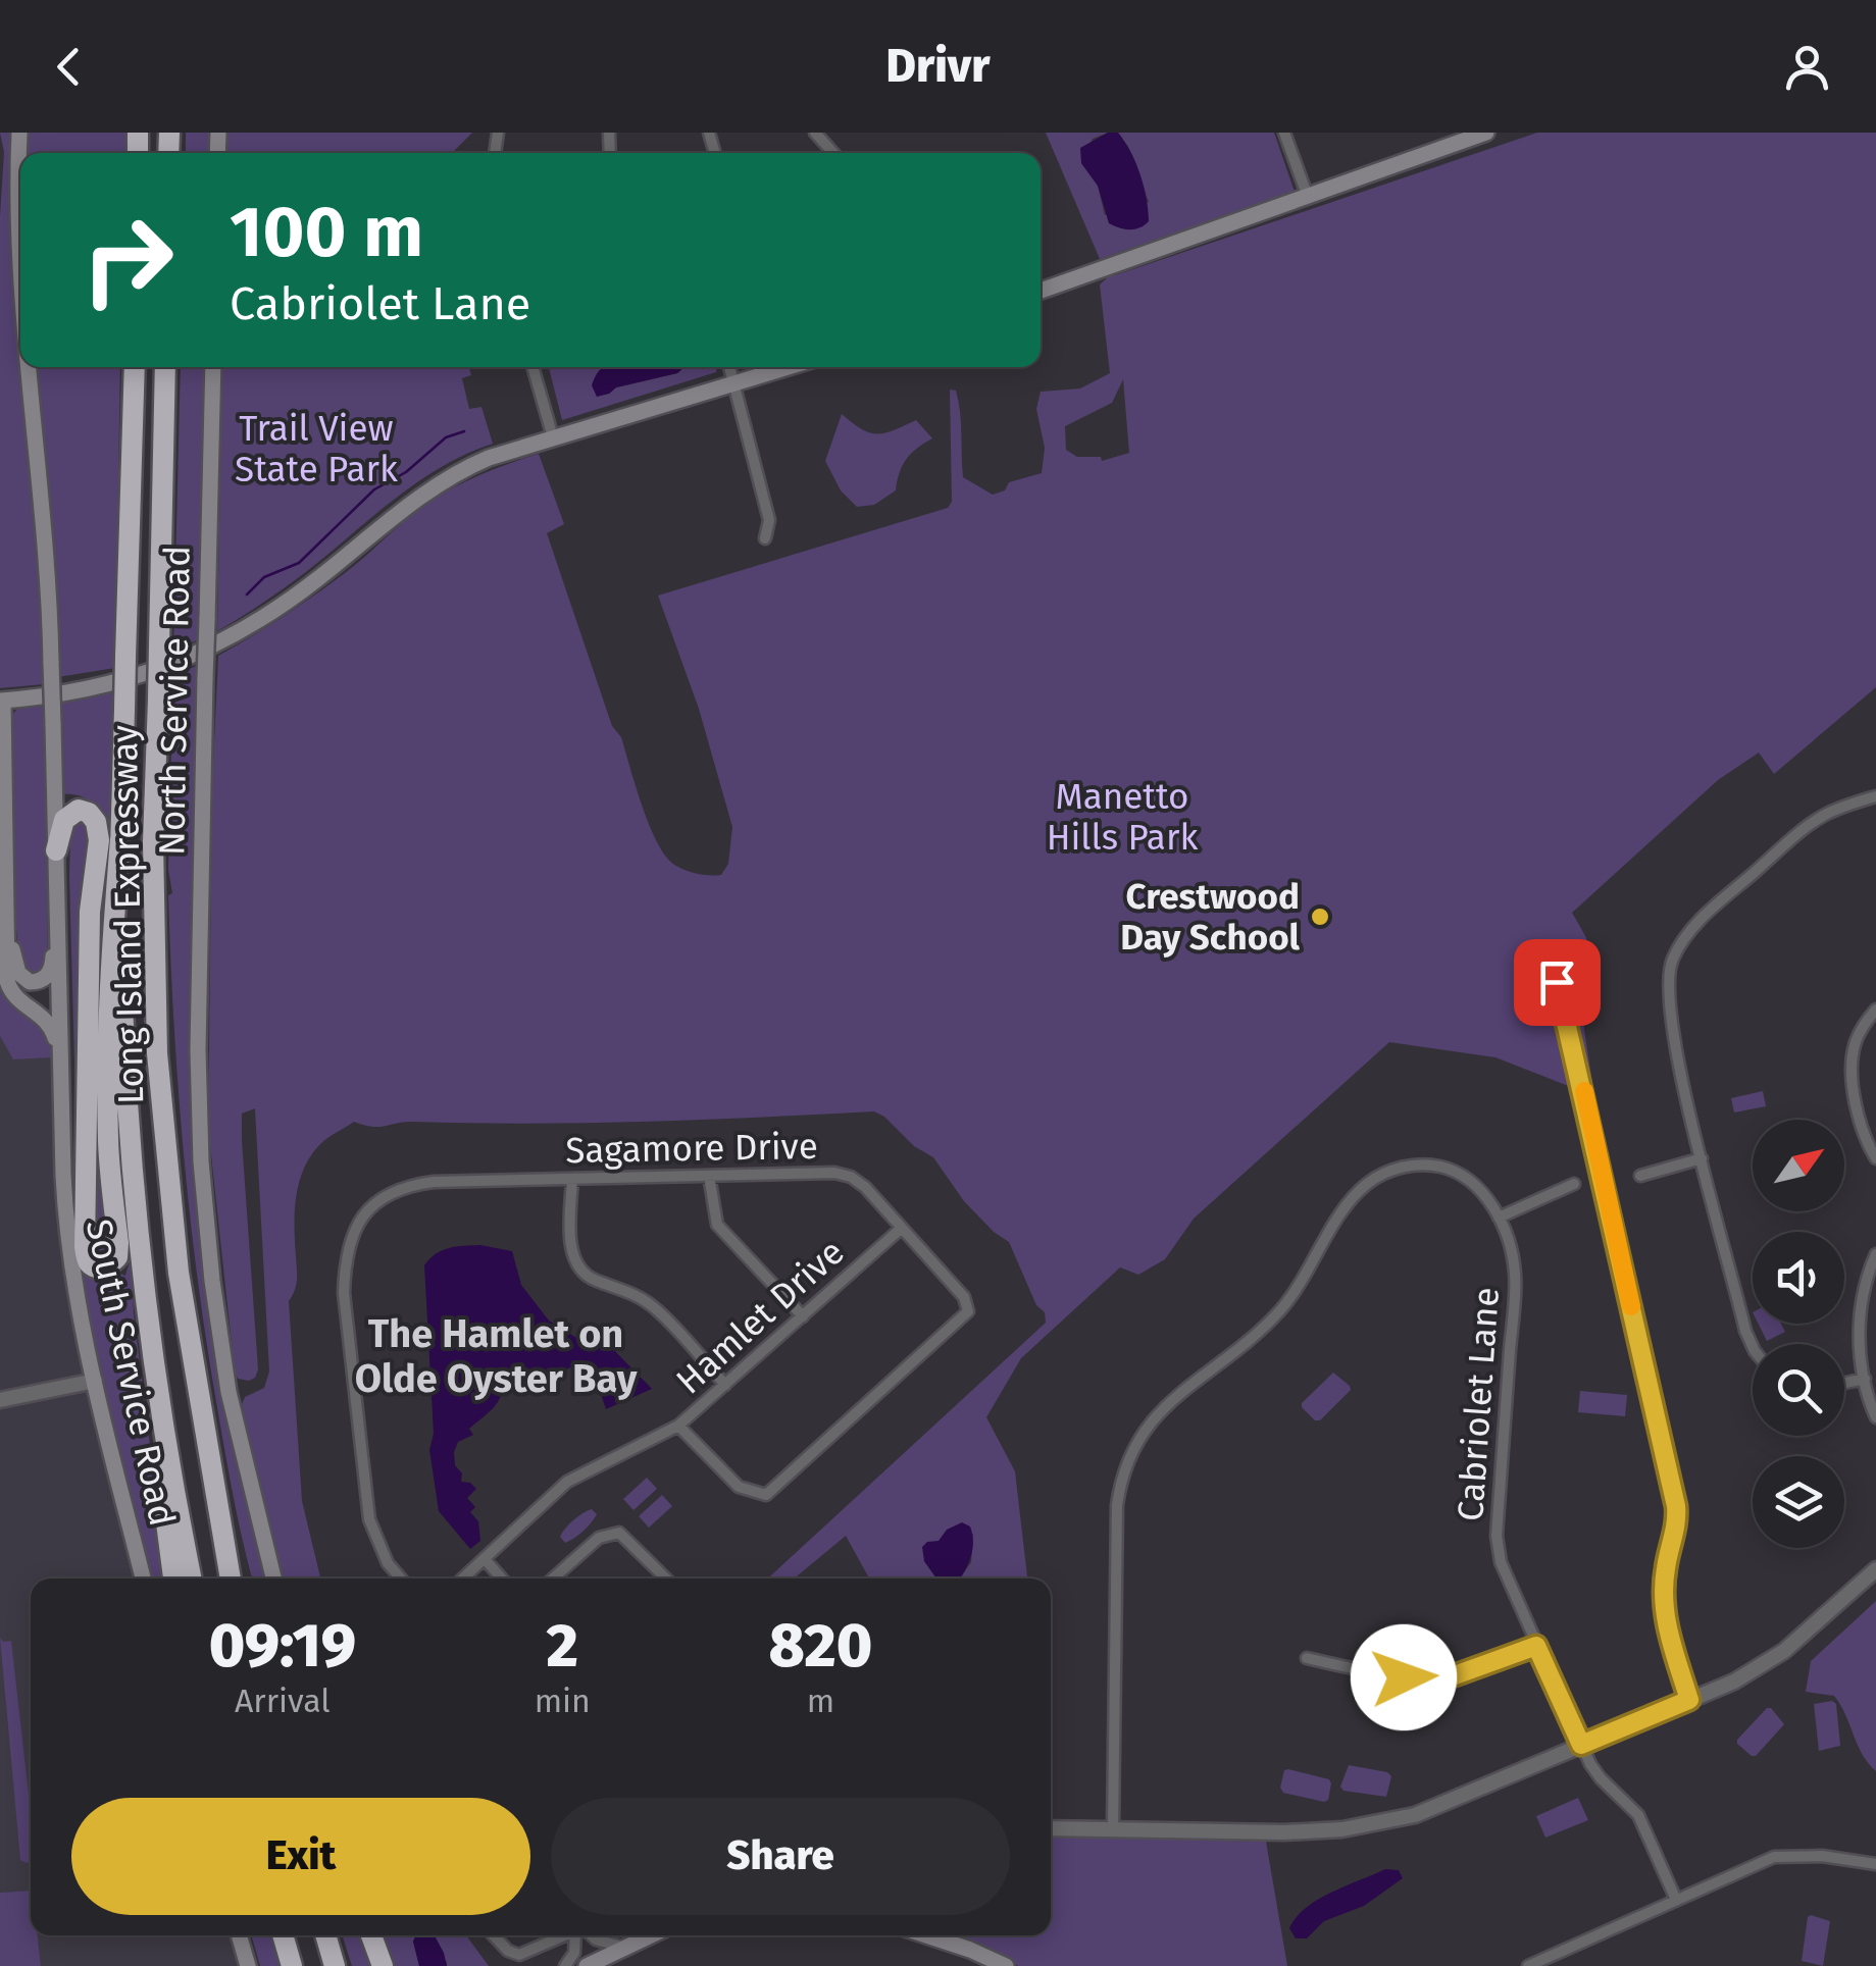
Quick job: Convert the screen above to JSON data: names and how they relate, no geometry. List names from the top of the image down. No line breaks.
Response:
{"streets":{"highway":["Long Island Expressway"],"main road":["North Service Road","South Service Road"],"street":["Sagamore Drive","Hamlet Drive","Cabriolet Lane"]},"crossings":[["Sagamore Drive","Hamlet Drive"]],"districts":["The Hamlet on Olde Oyster Bay"],"parks":["Trail View State Park","Manetto Hills Park"],"places":["Crestwood Day School"],"north":"top right","page":{"header":"Drivr","turn":["100 m","Cabriolet Lane"],"eta":["09:19","Arrival","2","min","820","m"],"buttons":["Exit","Share"]}}
